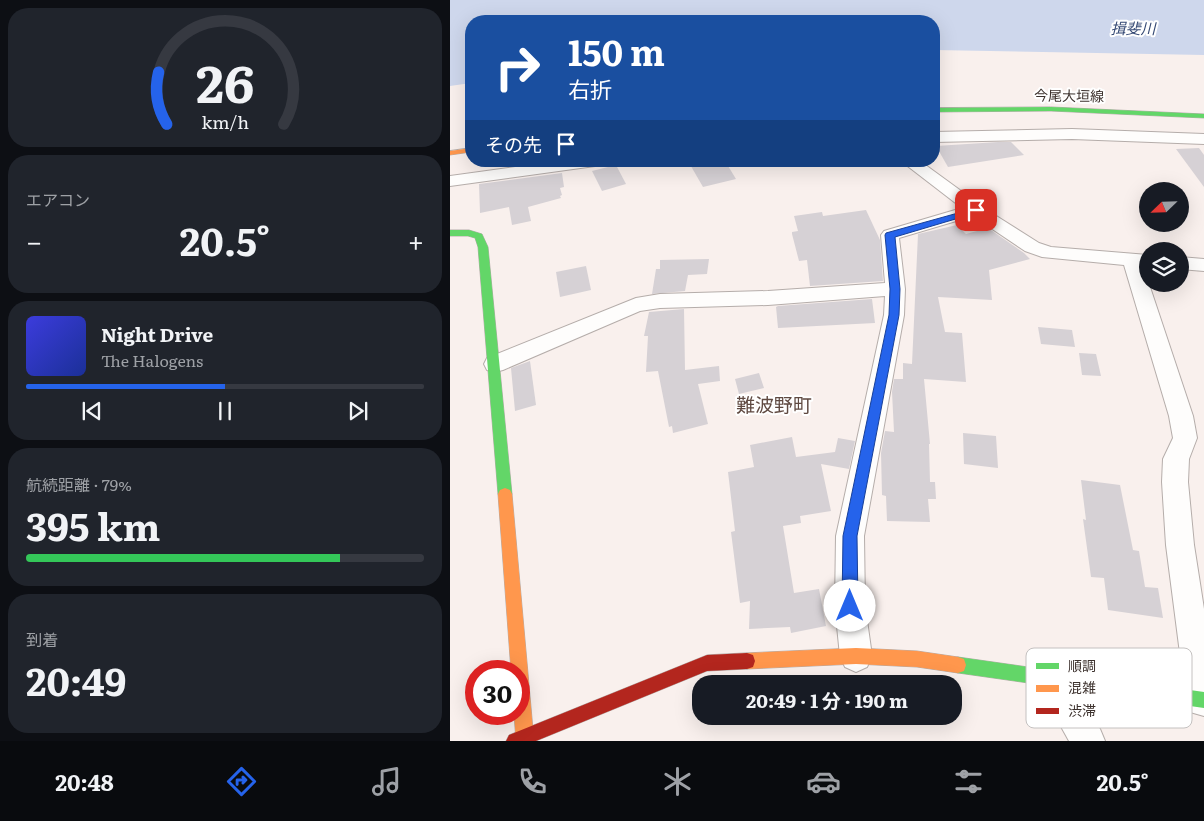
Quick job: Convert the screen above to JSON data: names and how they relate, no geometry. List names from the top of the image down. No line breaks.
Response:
{"streets":{"street":["今尾大垣線"]},"districts":["難波野町"],"water":["揖斐川"],"legend":["順調","混雑","渋滞"],"north":"bottom left","page":{"turn":["150 m","右折"],"then":"その先","tile":["エアコン",["航続距離 · 79%","395 km"],["到着","20:49"]],"heat":["−","20.5°","+"],"song":["Night Drive","The Halogens"],"limit":"30","trip":"20:49 · 1 分 · 190 m","tabs":["20:48","20.5°"],"gauge":["26","km/h"]}}
